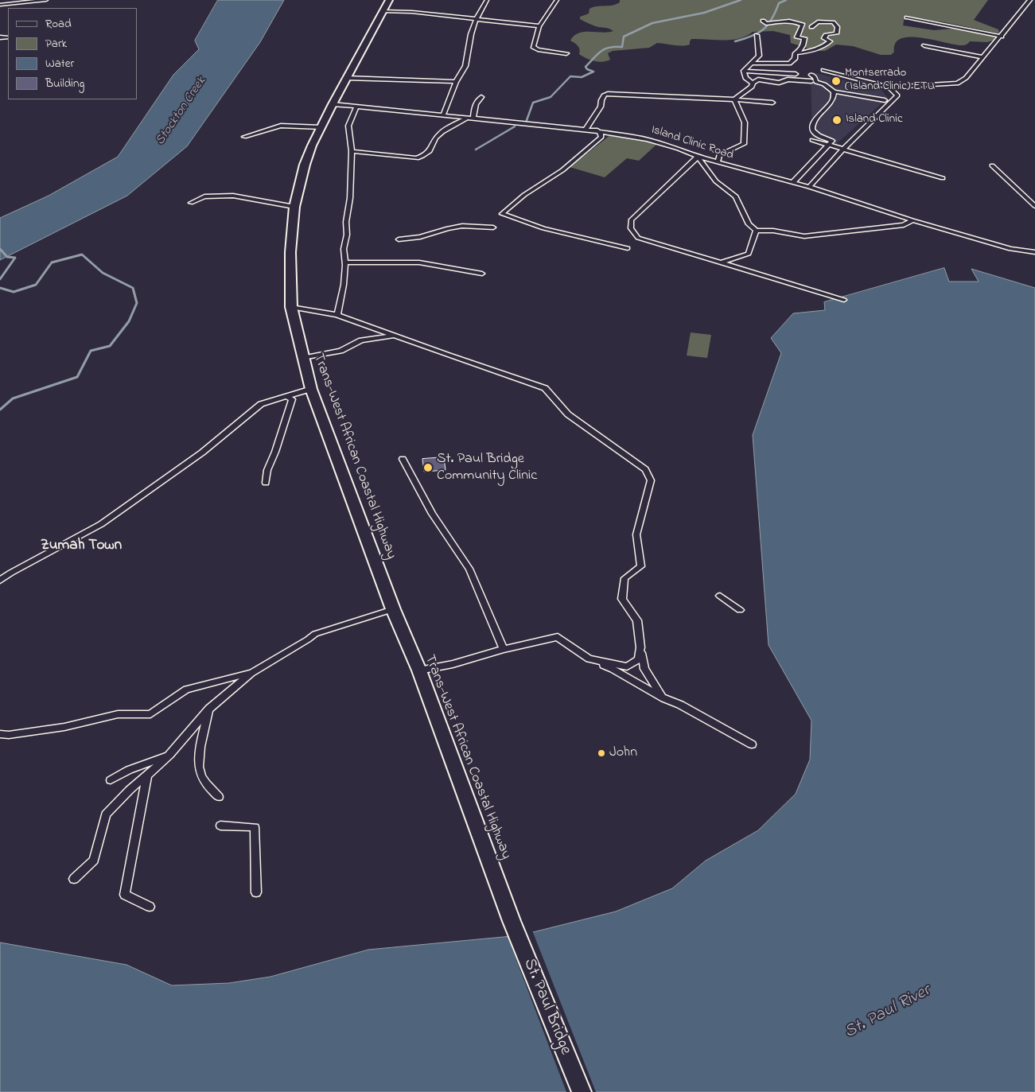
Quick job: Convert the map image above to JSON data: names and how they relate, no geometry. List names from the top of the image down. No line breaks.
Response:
{"streets":{"highway":["Trans-West African Coastal Highway","St. Paul Bridge"],"street":["Island Clinic Road"]},"crossings":[["Island Clinic Road","Trans-West African Coastal Highway"],["Trans-West African Coastal Highway","St. Paul Bridge"]],"districts":["Zumah Town"],"water":["Stockton Creek","St. Paul River"],"places":["Montserrado (Island Clinic) ETU","Island Clinic","St. Paul Bridge Community Clinic","John"],"legend":["Road","Park","Water","Building"]}
